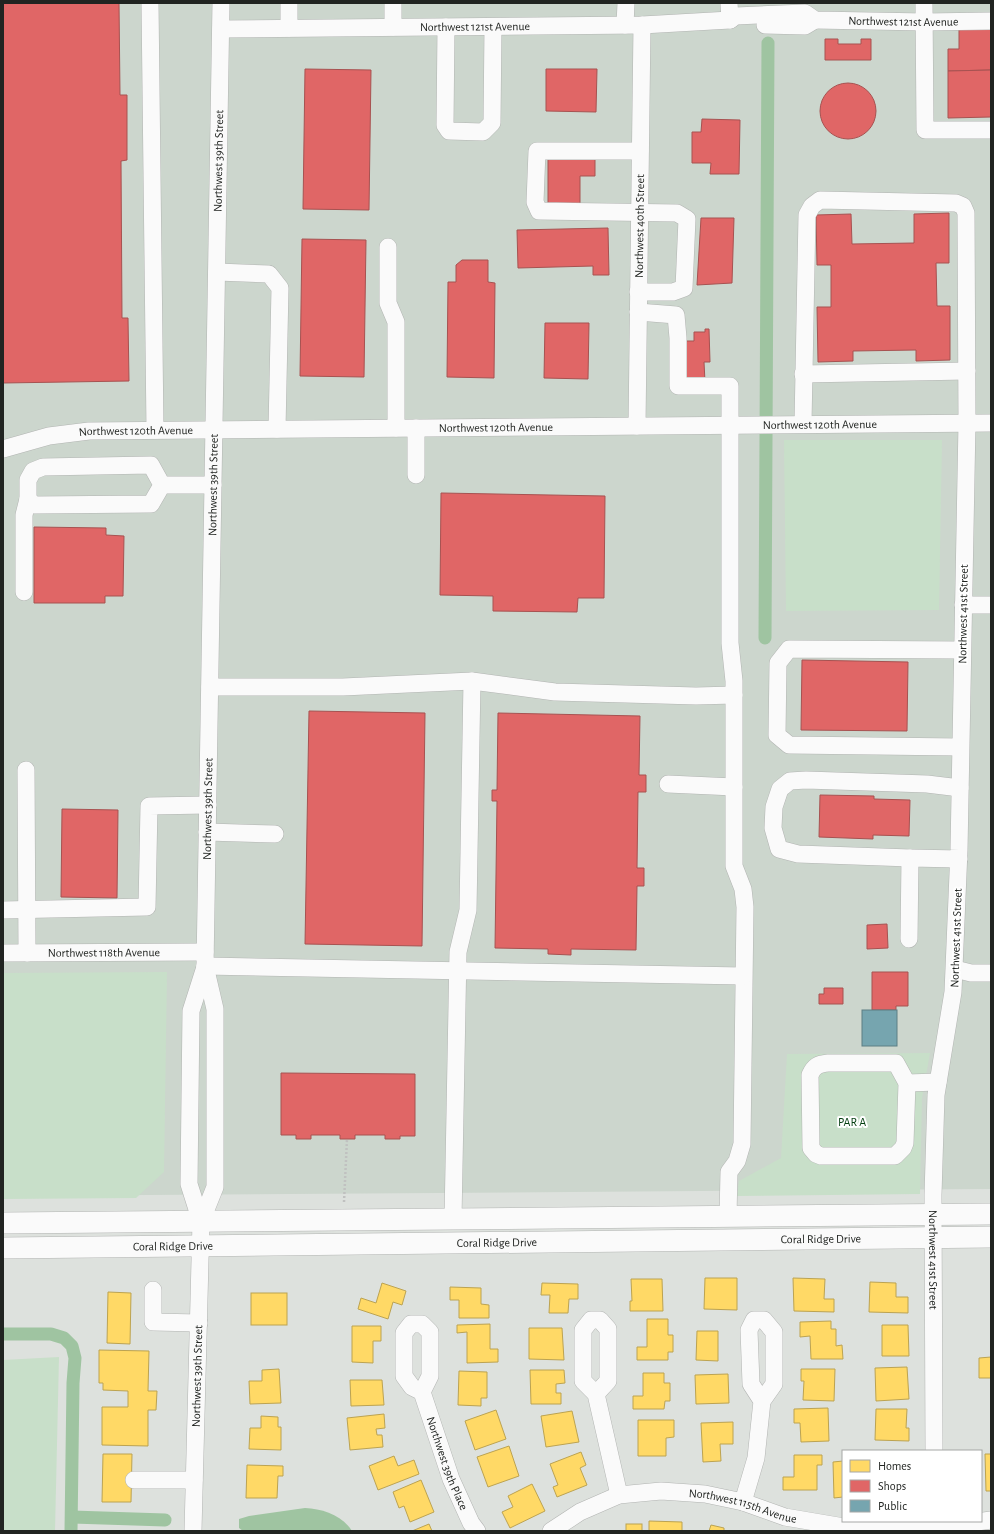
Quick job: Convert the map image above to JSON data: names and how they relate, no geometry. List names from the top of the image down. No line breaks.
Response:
{"streets":{"main road":["Coral Ridge Drive"],"street":["Northwest 121st Avenue","Northwest 39th Street","Northwest 40th Street","Northwest 120th Avenue","Northwest 41st Street","Northwest 118th Avenue","Northwest 39th Place","Northwest 115th Avenue"]},"crossings":[["Northwest 121st Avenue","Northwest 39th Street"],["Northwest 121st Avenue","Northwest 40th Street"],["Northwest 39th Street","Northwest 120th Avenue"],["Northwest 39th Street","Northwest 118th Avenue"],["Northwest 39th Street","Coral Ridge Drive"],["Northwest 40th Street","Northwest 120th Avenue"],["Northwest 120th Avenue","Northwest 41st Street"],["Northwest 41st Street","Coral Ridge Drive"]],"parks":["PAR A"],"legend":["Homes","Shops","Public"]}
